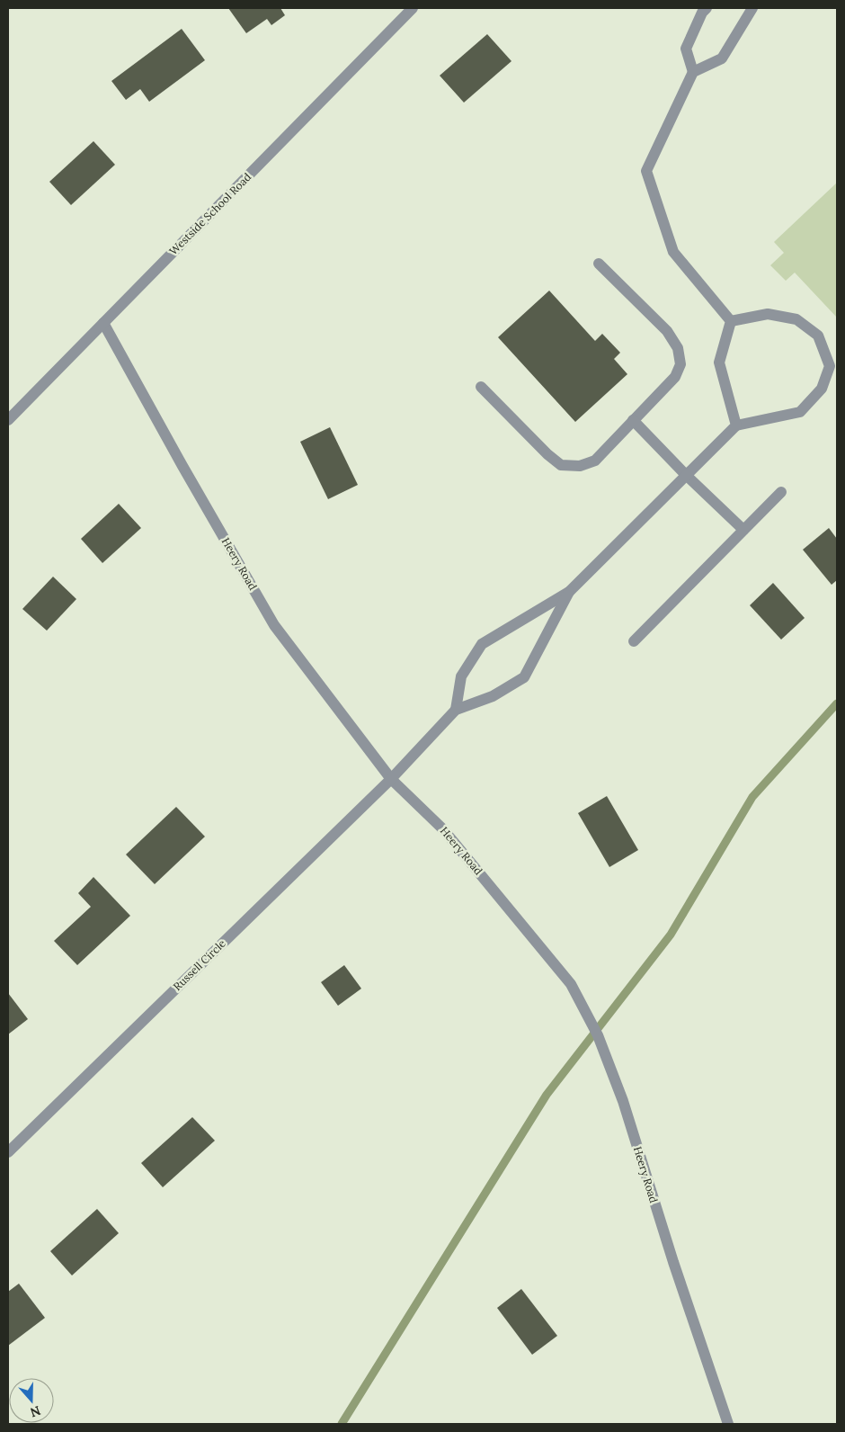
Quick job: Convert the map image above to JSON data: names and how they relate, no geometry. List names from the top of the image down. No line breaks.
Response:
{"streets":{"street":["Westside School Road","Heery Road","Russell Circle"]},"crossings":[["Westside School Road","Heery Road"],["Heery Road","Russell Circle"]],"north":"bottom"}
